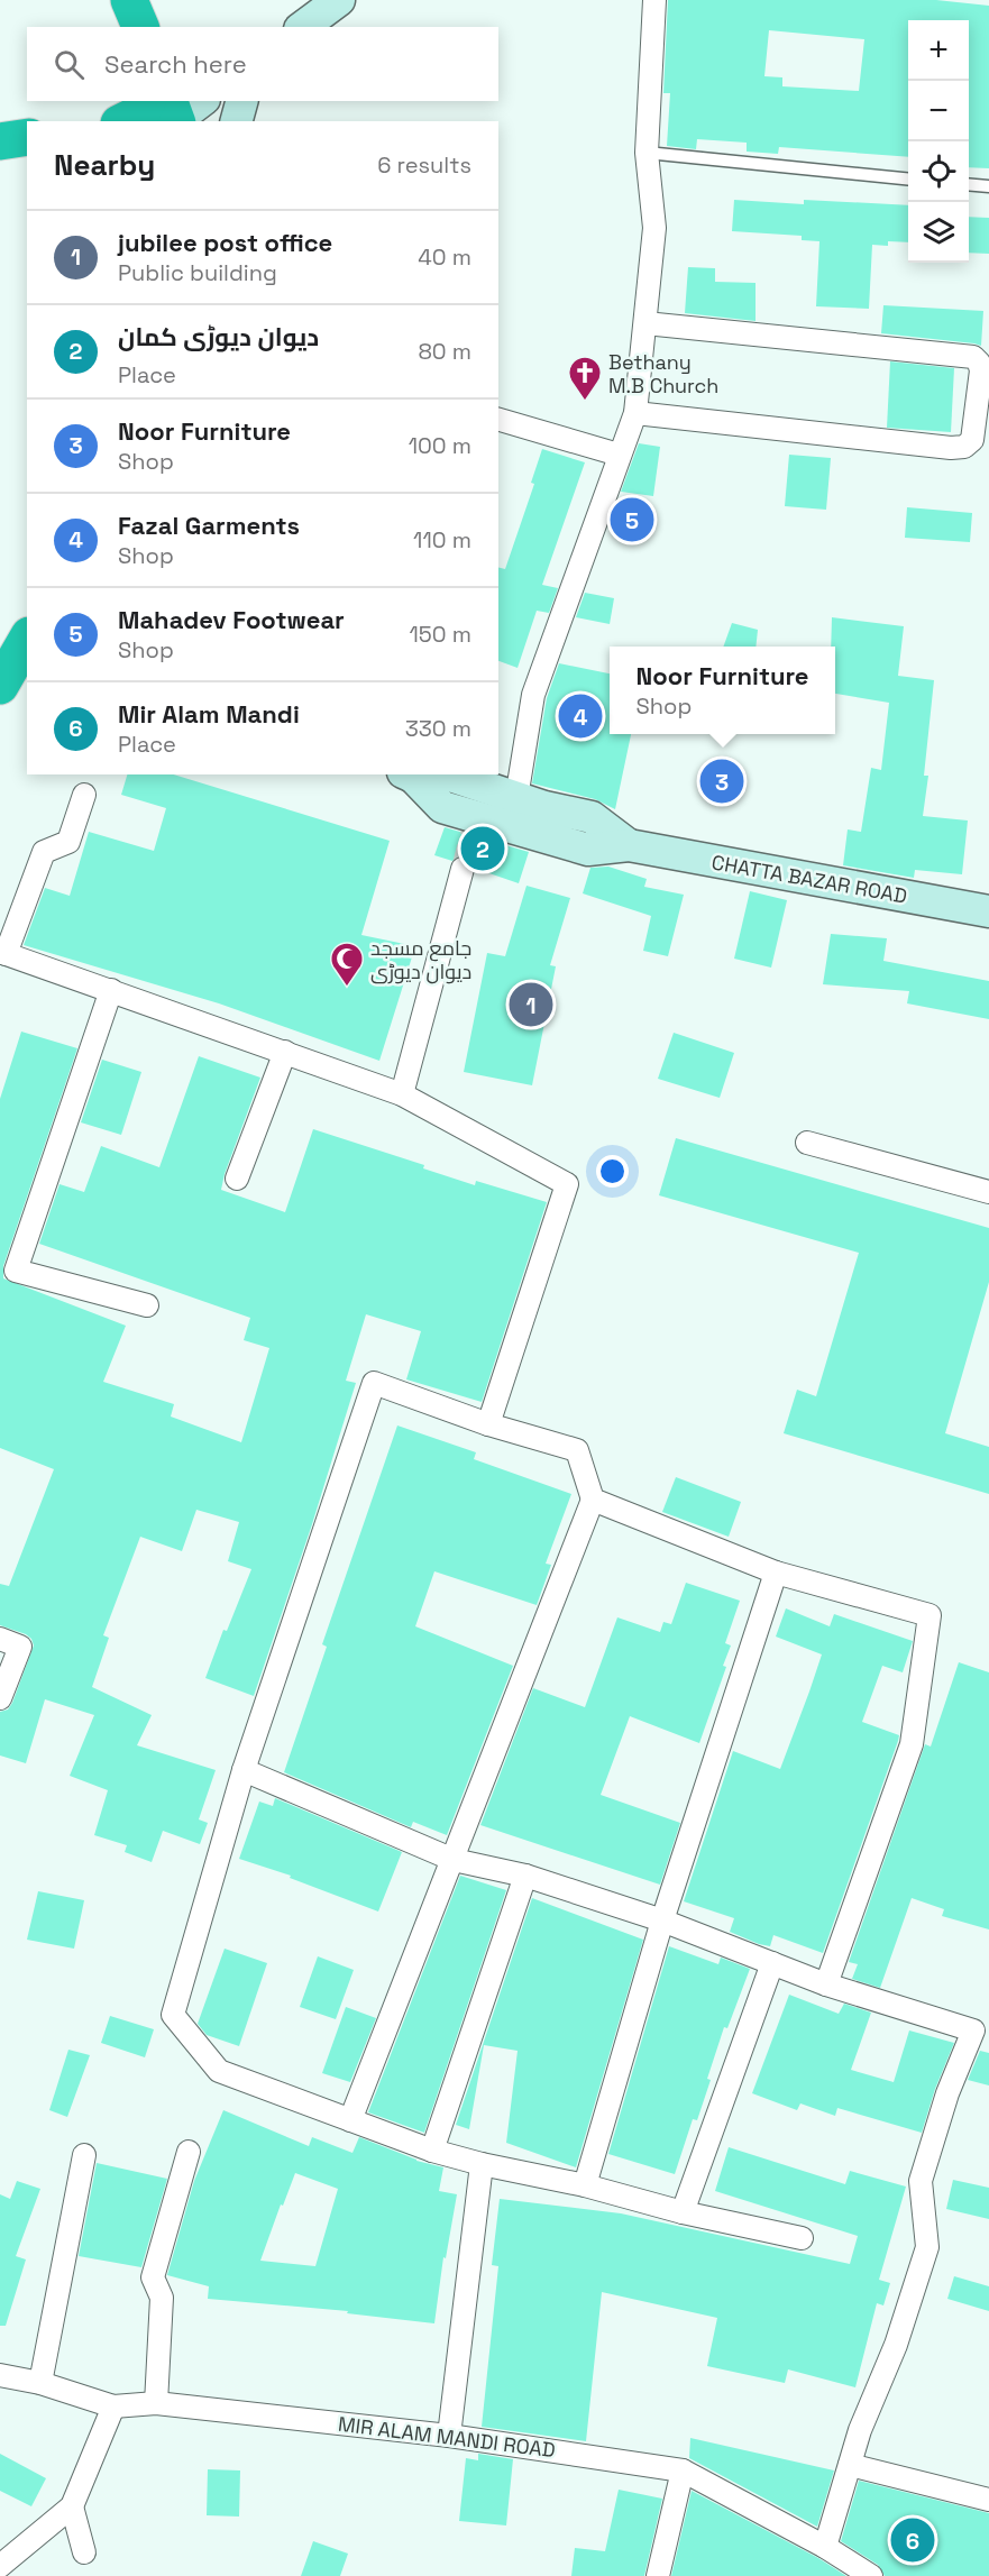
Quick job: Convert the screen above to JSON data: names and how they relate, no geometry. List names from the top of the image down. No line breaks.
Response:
{"streets":{"street":["CHATTA BAZAR ROAD","MIR ALAM MANDI ROAD"]},"places":{"church":["Bethany M.B Church"],"mosque":["جامع مسجد دیوان دیوڑی"]},"page":{"map_buttons":["+","−"],"search":"Search here","heading":["Nearby","6 results"],"list":[{"mark":"1","name":"jubilee post office","note":"Public building","value":"40 m"},{"mark":"2","name":"دیوان دیوڑی کمان","note":"Place","value":"80 m"},{"mark":"3","name":"Noor Furniture","note":"Shop","value":"100 m"},{"mark":"4","name":"Fazal Garments","note":"Shop","value":"110 m"},{"mark":"5","name":"Mahadev Footwear","note":"Shop","value":"150 m"},{"mark":"6","name":"Mir Alam Mandi","note":"Place","value":"330 m"}],"pins":["5","4","3","2","1","6"],"popup":["Noor Furniture","Shop"]}}
